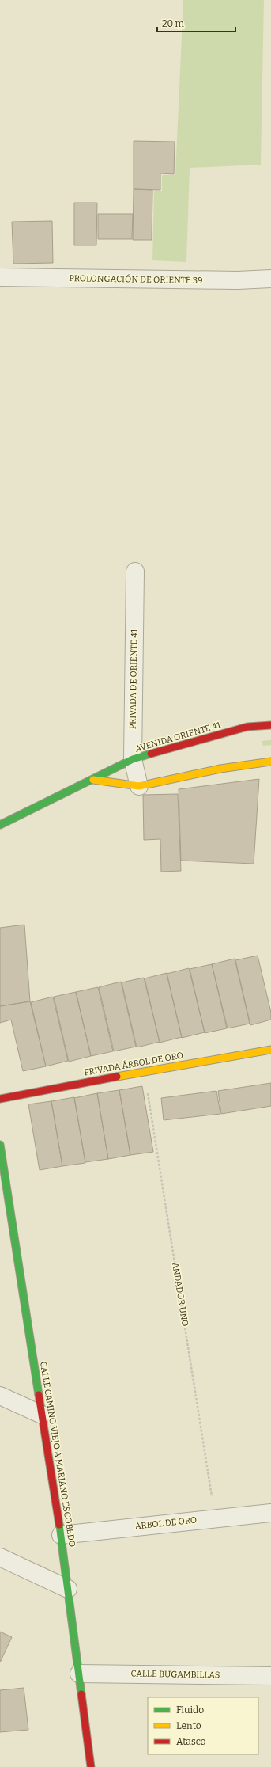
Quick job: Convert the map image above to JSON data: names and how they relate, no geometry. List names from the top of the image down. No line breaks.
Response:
{"streets":{"street":["PROLONGACIÓN DE ORIENTE 39","PRIVADA DE ORIENTE 41","AVENIDA ORIENTE 41","PRIVADA ÁRBOL DE ORO","CALLE CAMINO VIEJO A MARIANO ESCOBEDO","ARBOL DE ORO","CALLE BUGAMBILLAS"],"path":["ANDADOR UNO"]},"crossings":[["PRIVADA DE ORIENTE 41","AVENIDA ORIENTE 41"],["PRIVADA ÁRBOL DE ORO","ANDADOR UNO"],["ANDADOR UNO","ARBOL DE ORO"],["CALLE CAMINO VIEJO A MARIANO ESCOBEDO","ARBOL DE ORO"],["CALLE CAMINO VIEJO A MARIANO ESCOBEDO","CALLE BUGAMBILLAS"]],"legend":["Fluido","Lento","Atasco"],"scale_bar":"20 m"}
